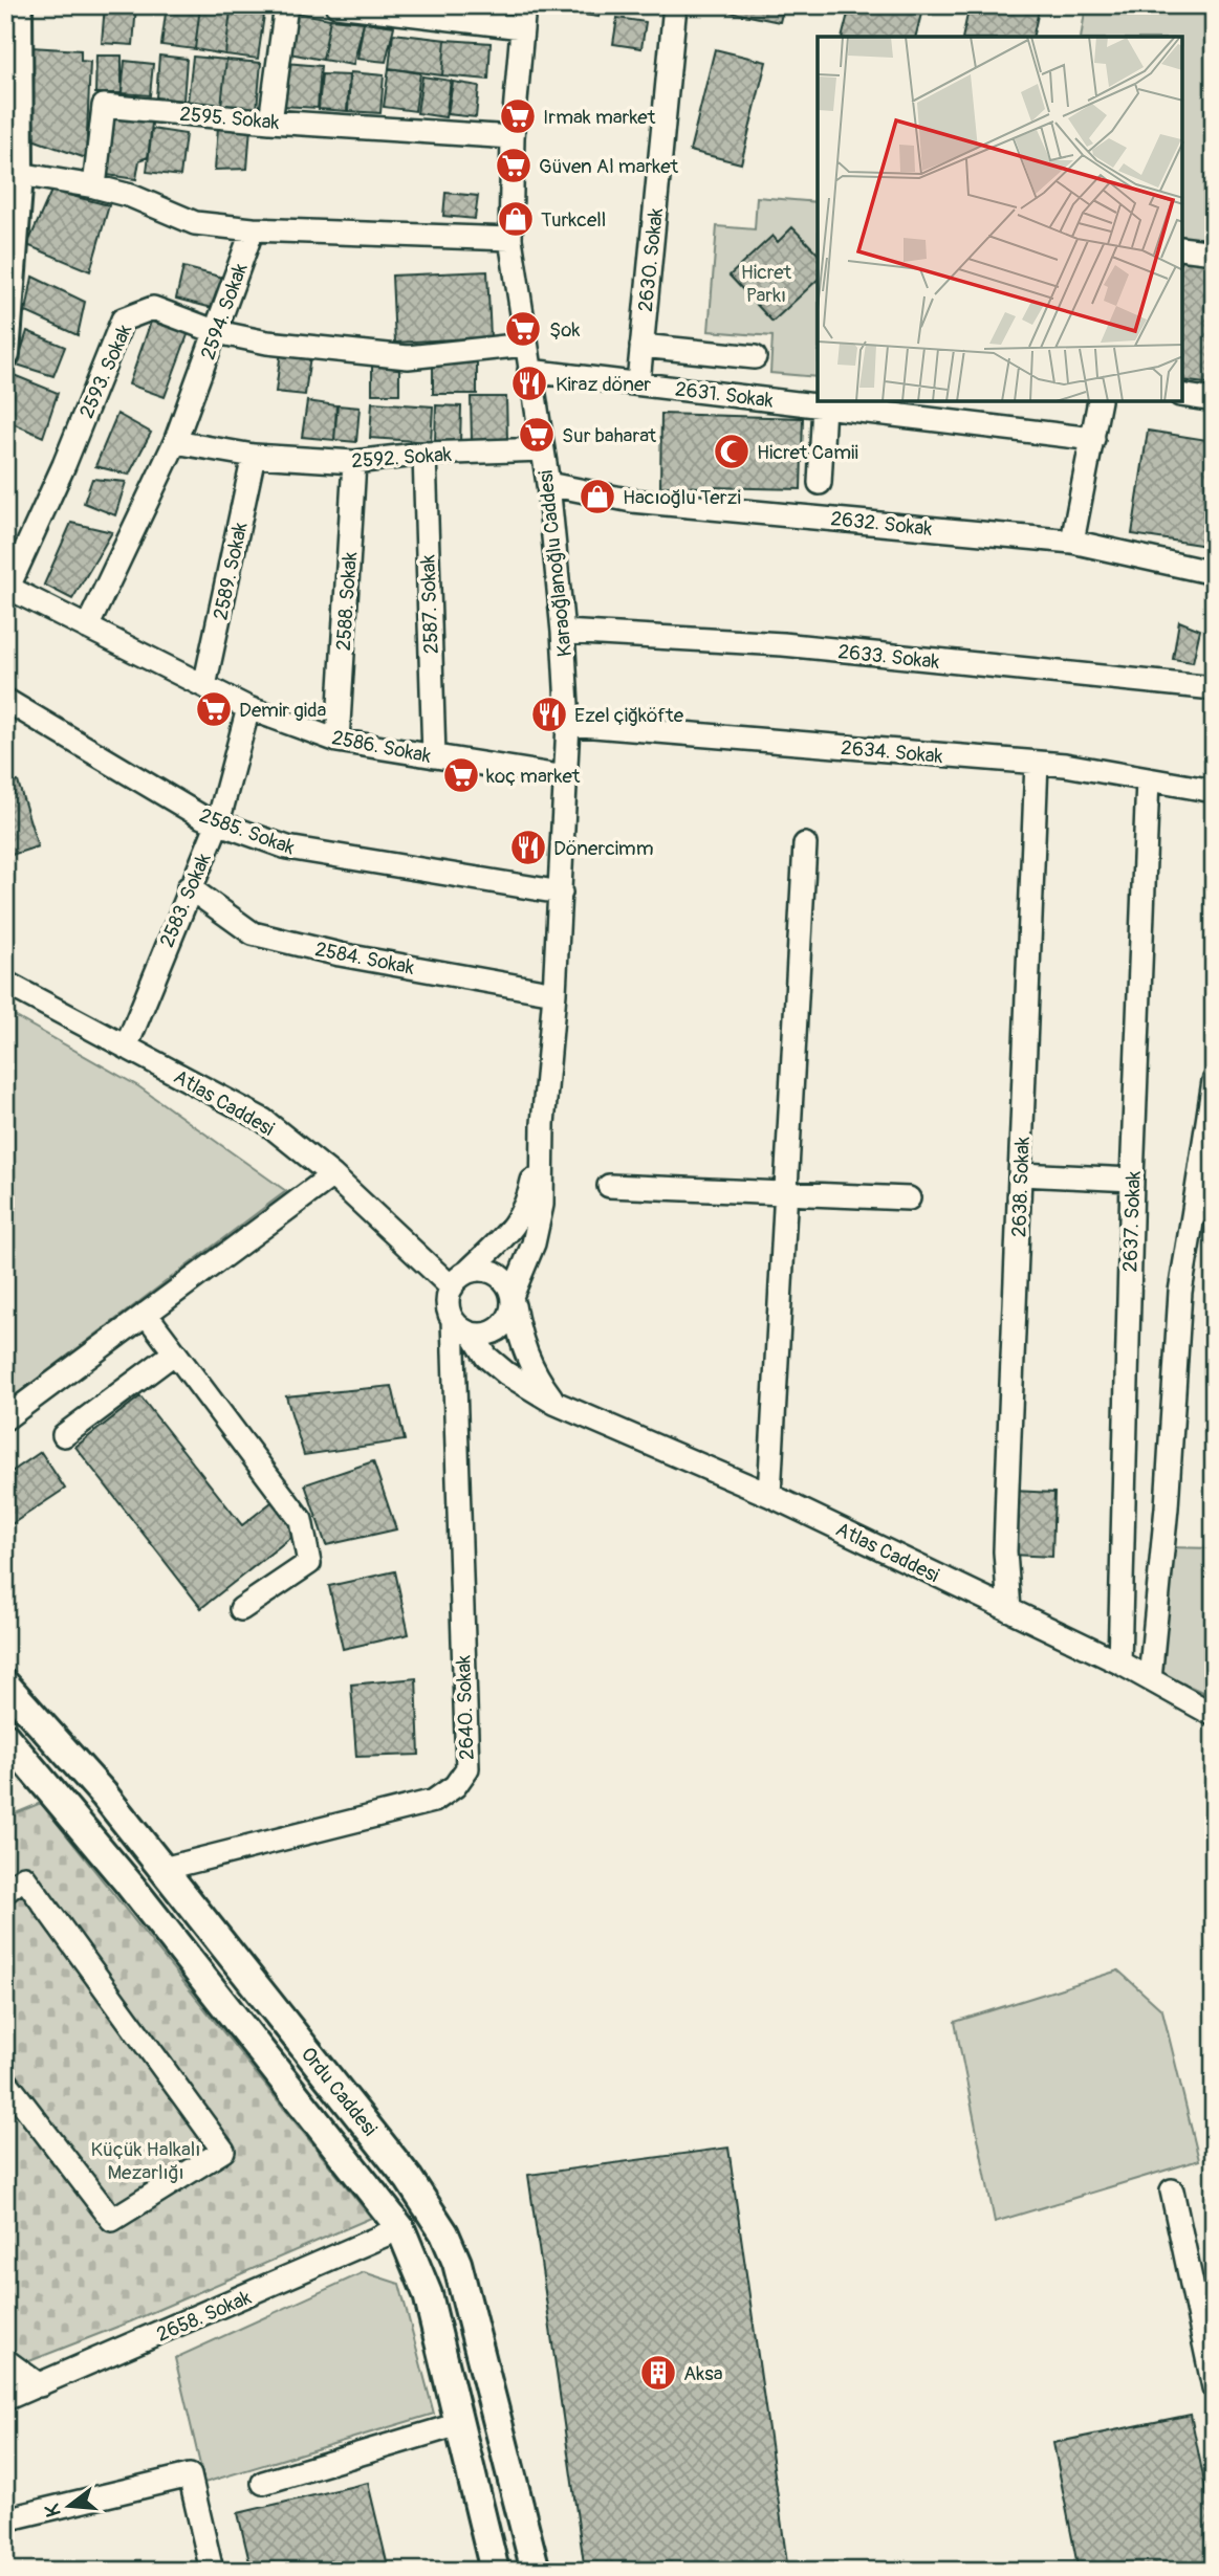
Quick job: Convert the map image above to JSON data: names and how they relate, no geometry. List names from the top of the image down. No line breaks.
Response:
{"streets":{"main road":["Ordu Caddesi"],"street":["2595. Sokak","2630. Sokak","2594. Sokak","2593. Sokak","2631. Sokak","2592. Sokak","2632. Sokak","Karaoğlanoğlu Caddesi","2589. Sokak","2588. Sokak","2587. Sokak","2633. Sokak","2586. Sokak","2634. Sokak","2585. Sokak","2583. Sokak","2584. Sokak","Atlas Caddesi","2638. Sokak","2637. Sokak","2640. Sokak","2658. Sokak"]},"crossings":[["2595. Sokak","Karaoğlanoğlu Caddesi"],["2630. Sokak","2631. Sokak"],["2594. Sokak","2593. Sokak"],["2594. Sokak","2592. Sokak"],["2594. Sokak","2586. Sokak"],["2593. Sokak","Karaoğlanoğlu Caddesi"],["2593. Sokak","2586. Sokak"],["2631. Sokak","Karaoğlanoğlu Caddesi"],["2592. Sokak","Karaoğlanoğlu Caddesi"],["2592. Sokak","2589. Sokak"],["2592. Sokak","2588. Sokak"],["2592. Sokak","2587. Sokak"],["2632. Sokak","Karaoğlanoğlu Caddesi"],["Karaoğlanoğlu Caddesi","2633. Sokak"],["Karaoğlanoğlu Caddesi","2586. Sokak"],["Karaoğlanoğlu Caddesi","2634. Sokak"],["Karaoğlanoğlu Caddesi","2585. Sokak"],["Karaoğlanoğlu Caddesi","2584. Sokak"],["2589. Sokak","2586. Sokak"],["2588. Sokak","2586. Sokak"],["2587. Sokak","2586. Sokak"],["2586. Sokak","2583. Sokak"],["2634. Sokak","2638. Sokak"],["2634. Sokak","2637. Sokak"],["2585. Sokak","2583. Sokak"],["2583. Sokak","2584. Sokak"],["2583. Sokak","Atlas Caddesi"],["Atlas Caddesi","2638. Sokak"],["Atlas Caddesi","2637. Sokak"],["Atlas Caddesi","2640. Sokak"],["2640. Sokak","Ordu Caddesi"],["Ordu Caddesi","2658. Sokak"]],"parks":["Hicret Parkı","Küçük Halkalı Mezarlığı"],"places":{"supermarket":["Irmak market","Güven Al market","Şok","Sur baharat","Demir gida","koç market"],"shop":["Turkcell","Hacıoğlu Terzi"],"restaurant":["Kiraz döner","Ezel çiğköfte","Dönercimm"],"mosque":["Hicret Camii"],"building":["Aksa"]},"north":"left"}
